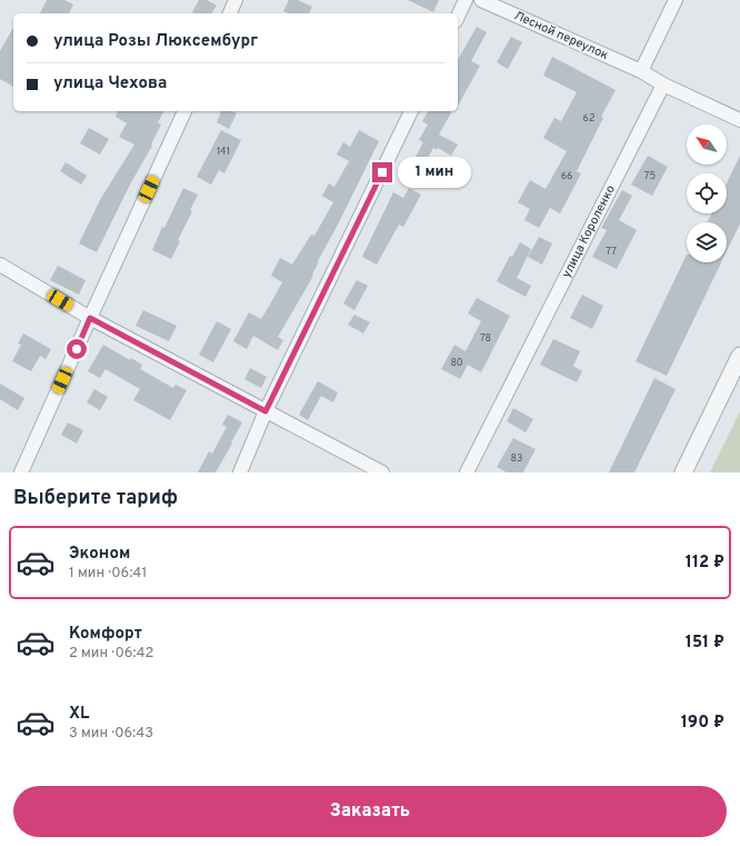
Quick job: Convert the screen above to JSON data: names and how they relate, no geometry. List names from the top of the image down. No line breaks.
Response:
{"streets":{"street":["Лесной переулок","улица Короленко"]},"house_numbers":["62","141","66","75","77","78","80","83"],"north":"top left","page":{"banner":["улица Розы Люксембург","улица Чехова"],"bubble":"1 мин","heading":"Выберите тариф","list":[{"name":"Эконом","note":"1 мин · 06:41","value":"112 ₽"},{"name":"Комфорт","note":"2 мин · 06:42","value":"151 ₽"},{"name":"XL","note":"3 мин · 06:43","value":"190 ₽"}],"buttons":"Заказать"}}
